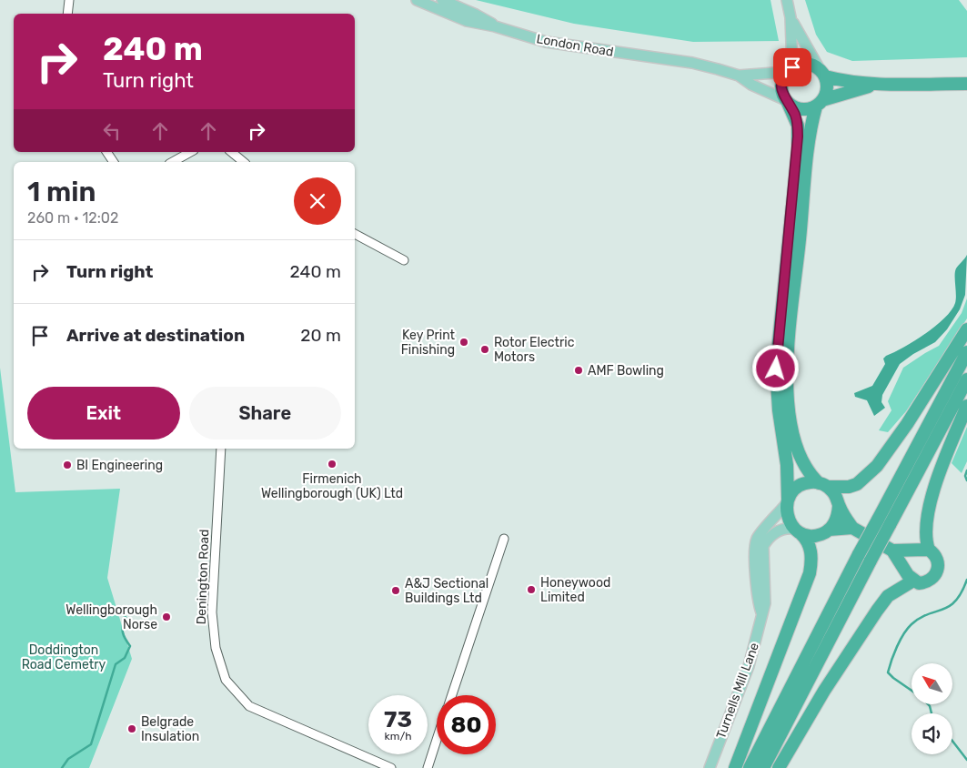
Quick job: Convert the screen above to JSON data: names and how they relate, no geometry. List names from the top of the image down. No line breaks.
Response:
{"streets":{"main road":["London Road","Turnells Mill Lane"],"street":["Denington Road"]},"parks":["Doddington Road Cemetry"],"places":["Key Print Finishing","Rotor Electric Motors","AMF Bowling","Firmenich Wellingborough (UK) Ltd","BI Engineering","Honeywood Limited","A&J Sectional Buildings Ltd","Wellingborough Norse","Belgrade Insulation"],"north":"top left","page":{"turn":["240 m","Turn right"],"heading":["1 min","260 m · 12:02"],"list":[{"name":"Turn right","value":"240 m"},{"name":"Arrive at destination","value":"20 m"}],"buttons":["Exit","Share"],"speed":"73 km/h","limit":"80"}}
